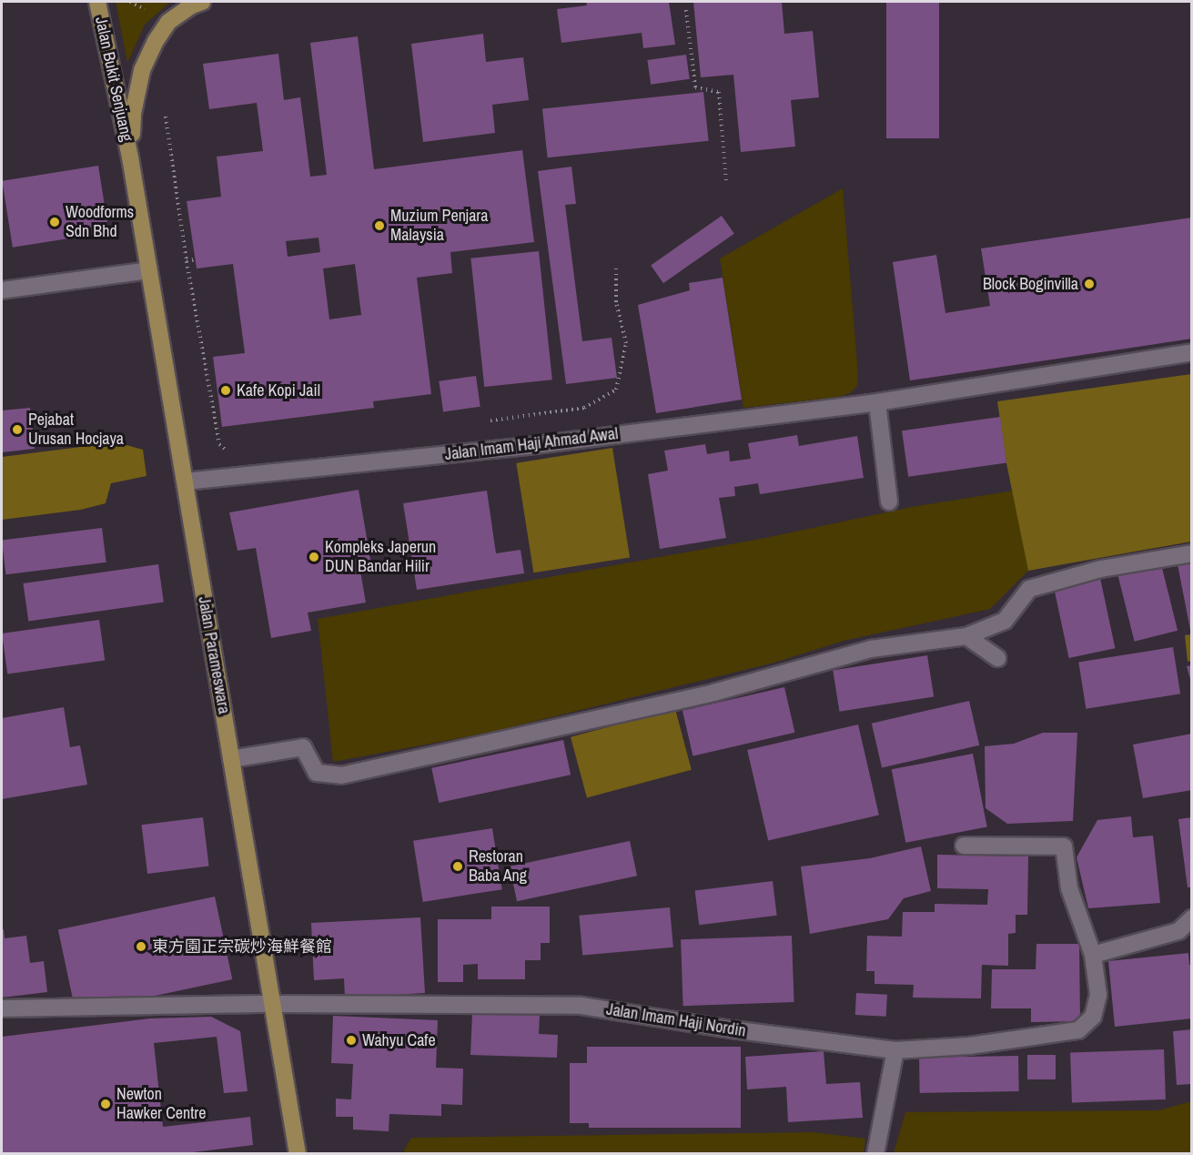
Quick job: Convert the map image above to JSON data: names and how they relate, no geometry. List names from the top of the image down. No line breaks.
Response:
{"streets":{"main road":["Jalan Bukit Senjuang","Jalan Parameswara"],"street":["Jalan Imam Haji Ahmad Awal","Jalan Imam Haji Nordin"]},"crossings":[["Jalan Bukit Senjuang","Jalan Parameswara"],["Jalan Imam Haji Ahmad Awal","Jalan Parameswara"],["Jalan Parameswara","Jalan Imam Haji Nordin"]],"places":["Woodforms Sdn Bhd","Muzium Penjara Malaysia","Block Boginvilla","Kafe Kopi Jail","Pejabat Urusan Hocjaya","Kompleks Japerun DUN Bandar Hilir","Restoran Baba Ang","東方園正宗碳炒海鮮餐館","Wahyu Cafe","Newton Hawker Centre"]}
